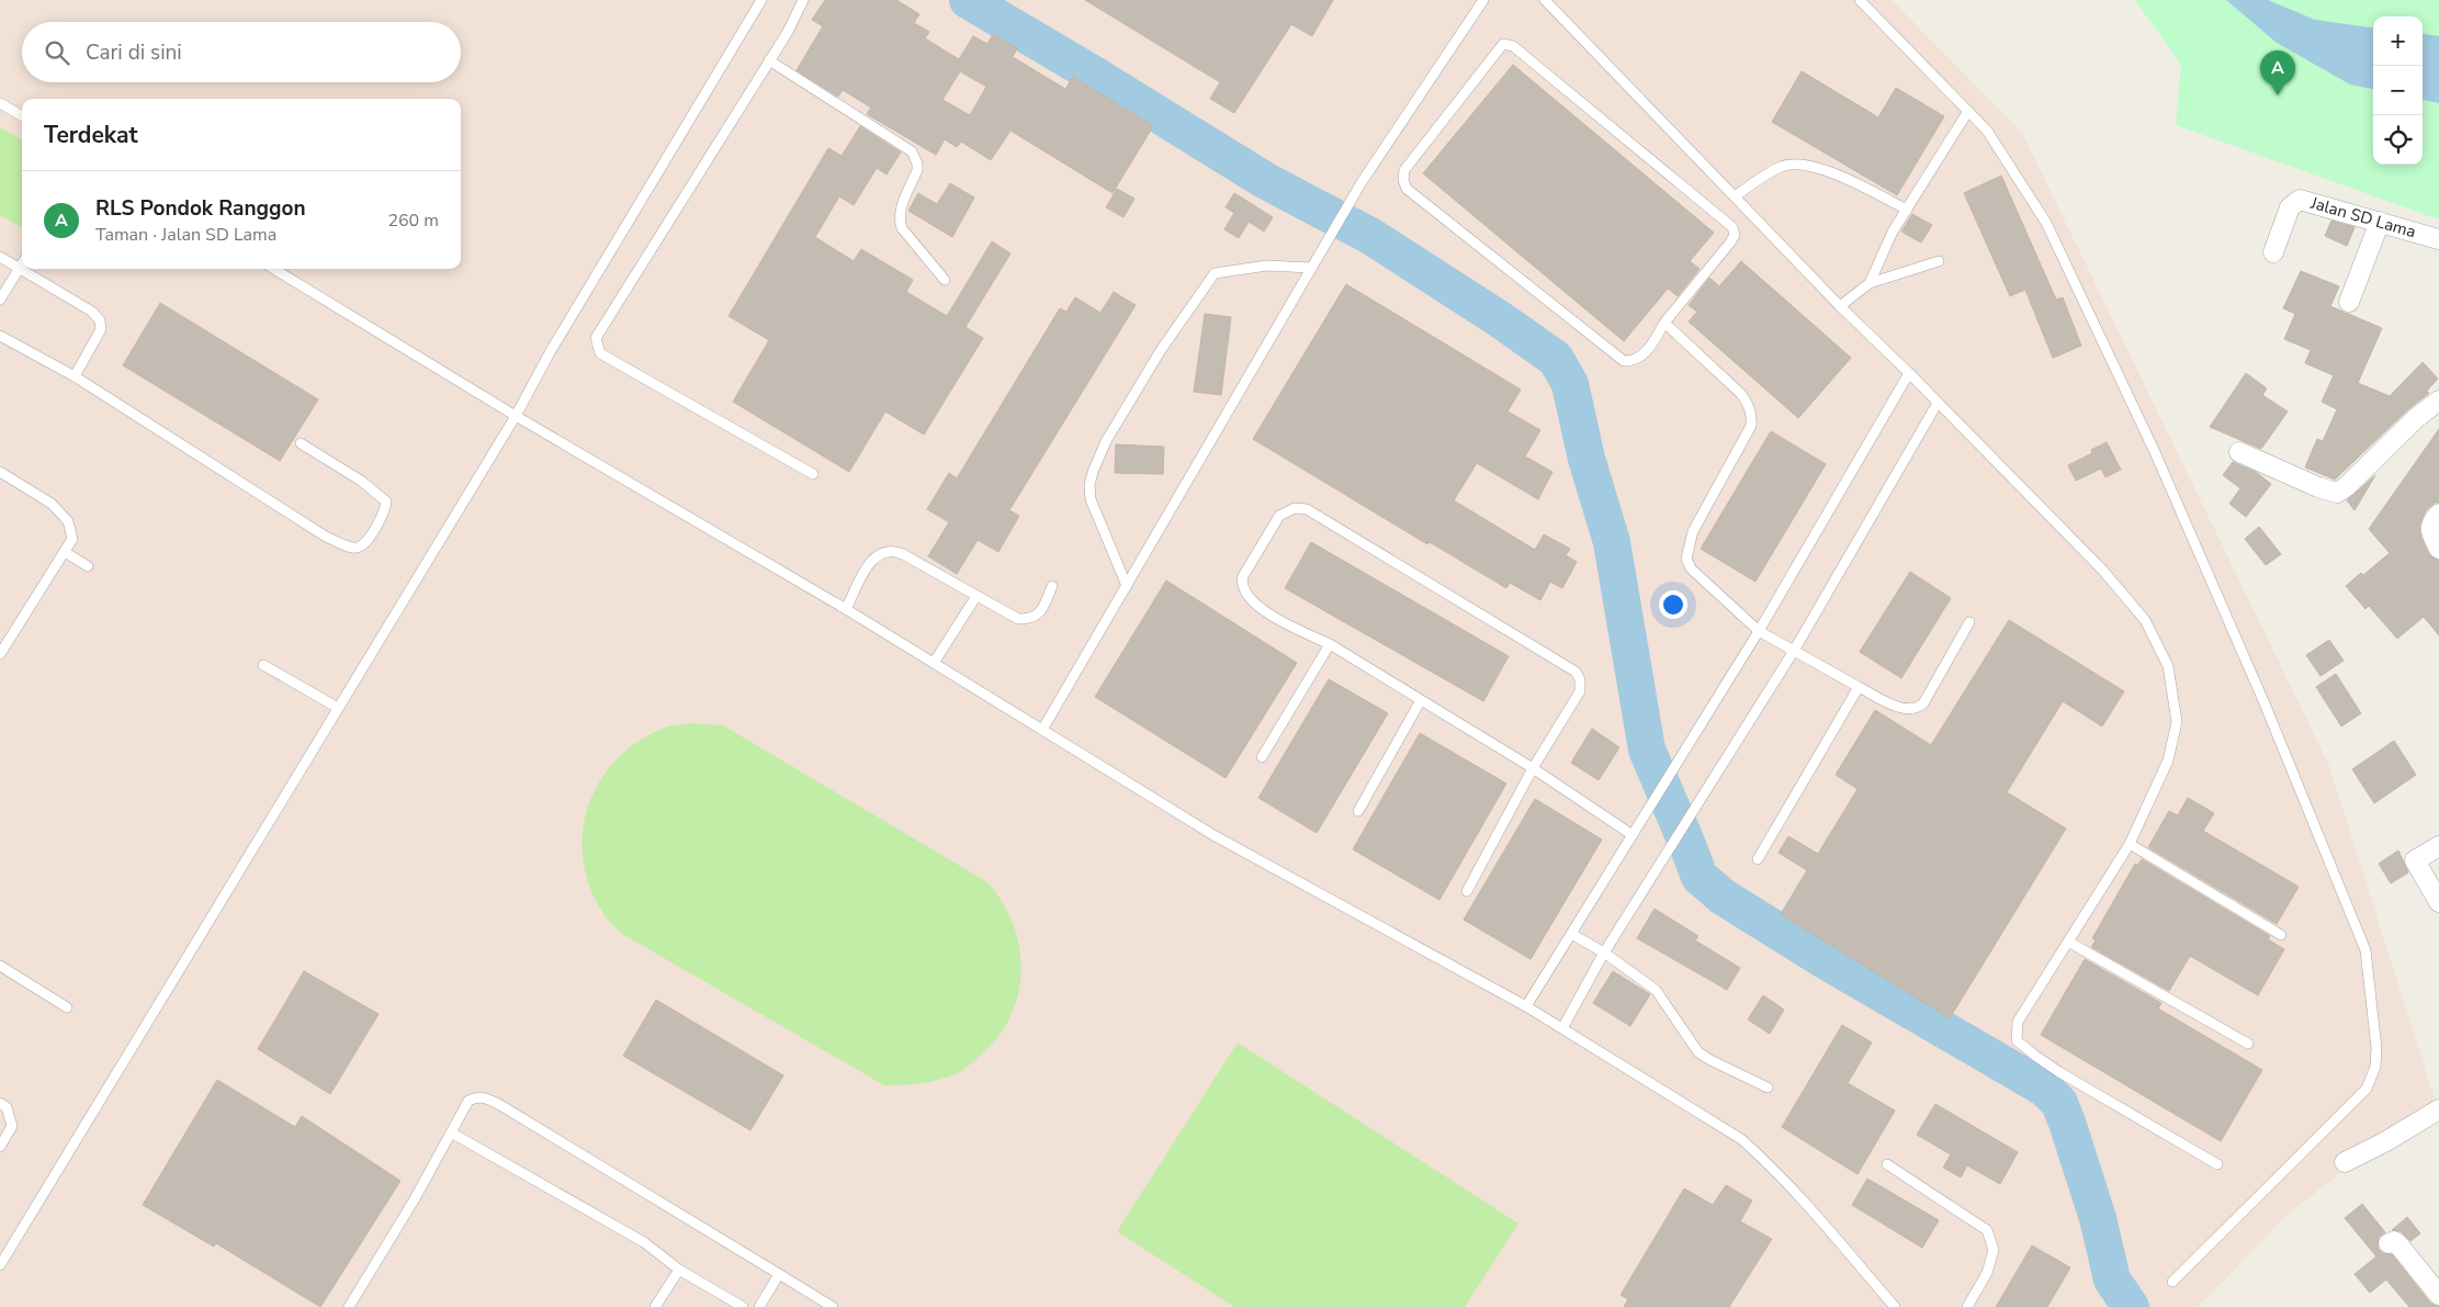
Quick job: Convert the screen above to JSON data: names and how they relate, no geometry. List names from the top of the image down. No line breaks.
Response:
{"streets":{"street":["Jalan SD Lama"]},"page":{"map_buttons":["+","−"],"search":"Cari di sini","pins":"A","heading":"Terdekat","list":[{"mark":"A","name":"RLS Pondok Ranggon","note":"Taman · Jalan SD Lama","value":"260 m"}]}}
